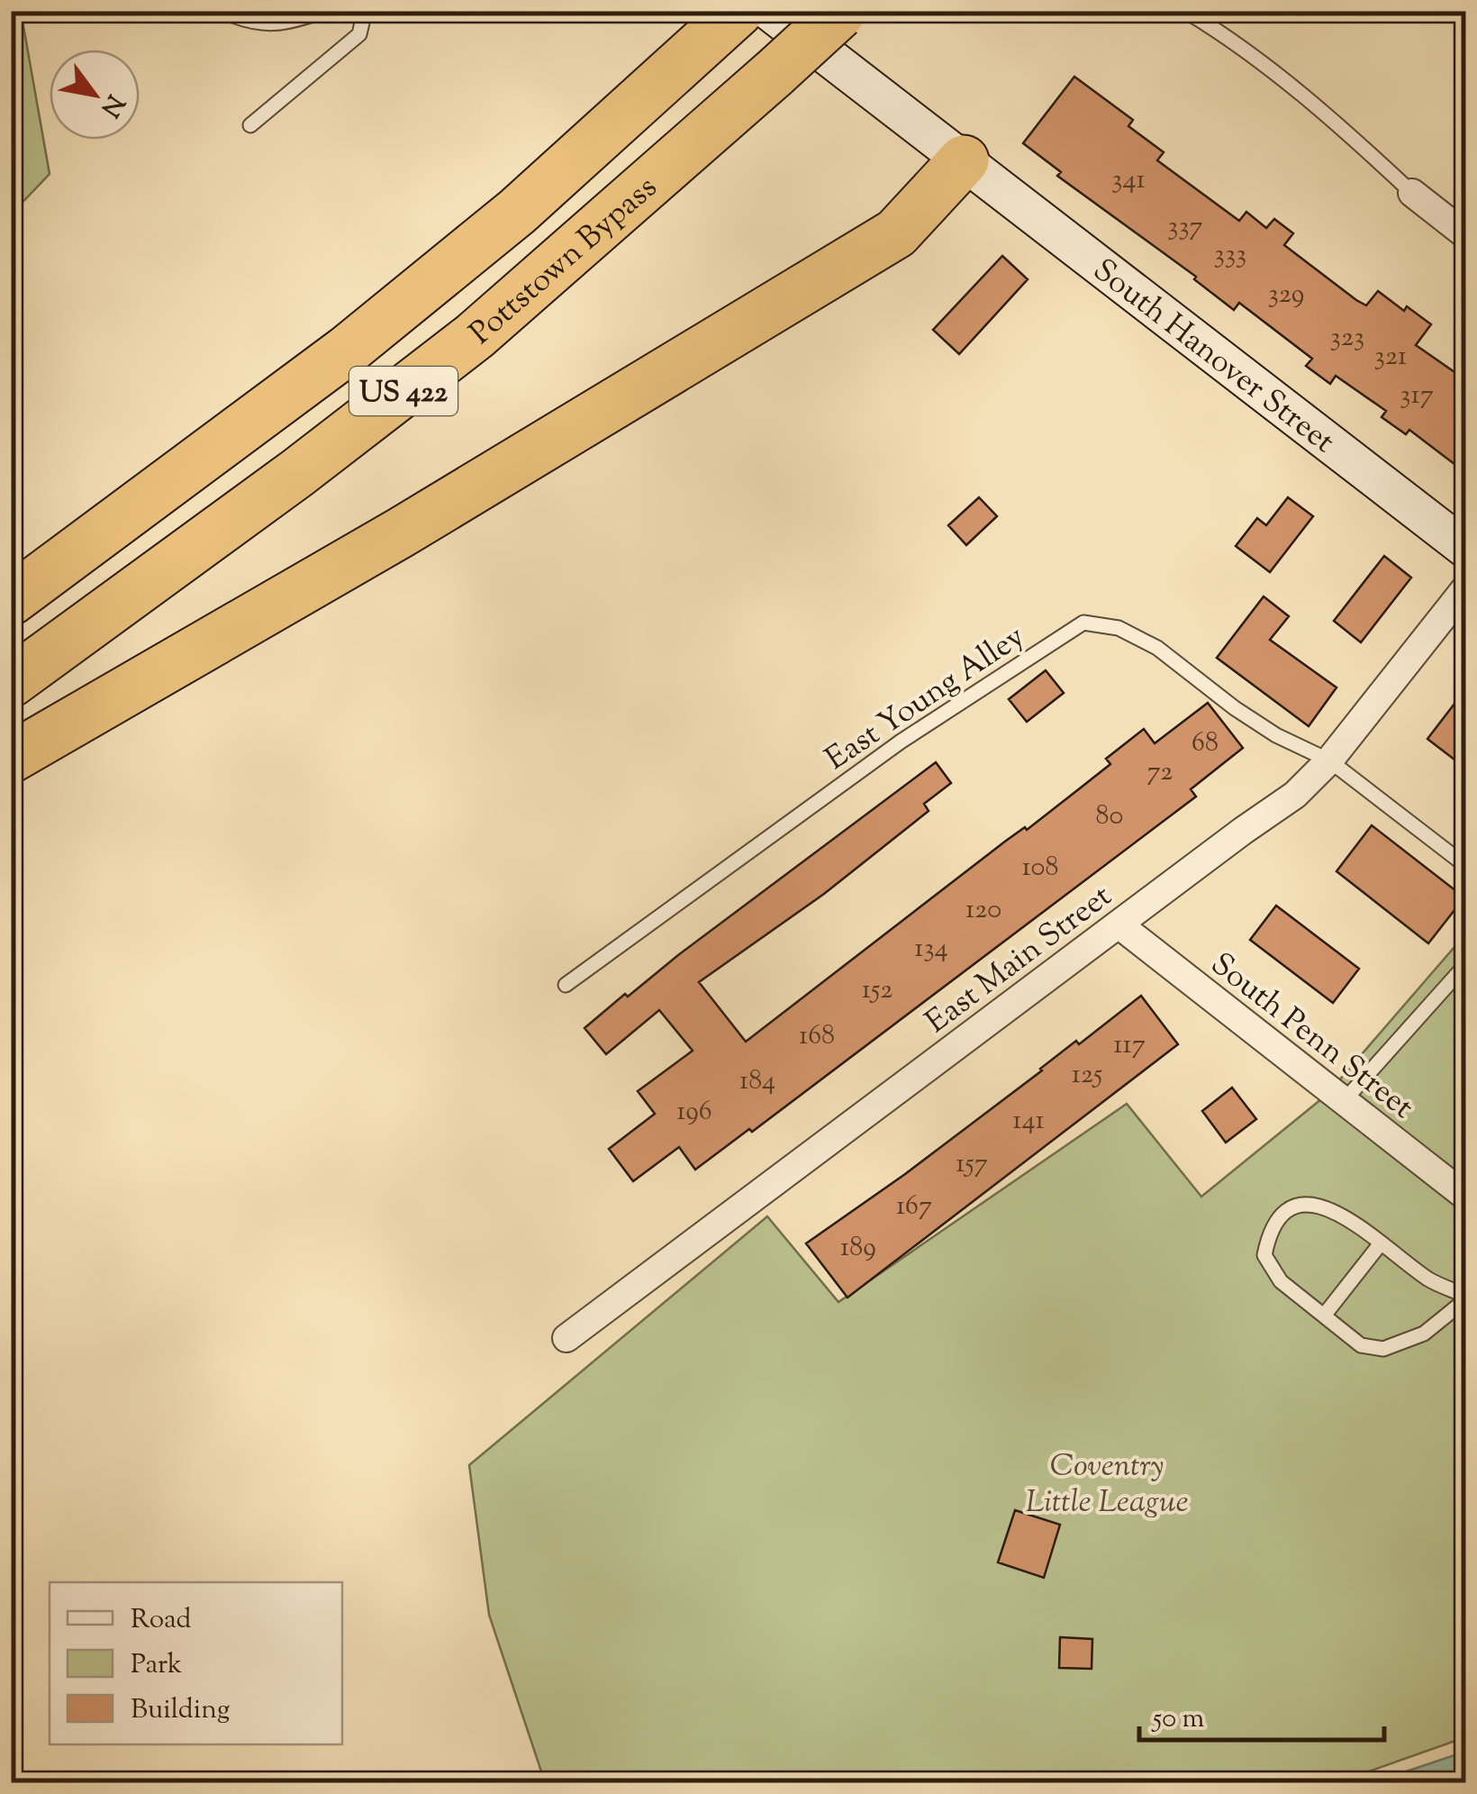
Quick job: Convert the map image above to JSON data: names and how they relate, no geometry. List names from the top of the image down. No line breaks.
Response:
{"streets":{"highway":["Pottstown Bypass","US 422"],"main road":["South Hanover Street"],"street":["East Main Street","South Penn Street"],"lane":["East Young Alley"]},"crossings":[["East Young Alley","East Main Street"],["East Main Street","South Penn Street"]],"parks":["Coventry Little League"],"house_numbers":["341","337","333","329","323","321","317","68","72","80","108","120","134","152","168","117","125","184","196","141","157","167","189"],"legend":["Road","Park","Building"],"scale_bar":"50 m","north":"bottom right"}
